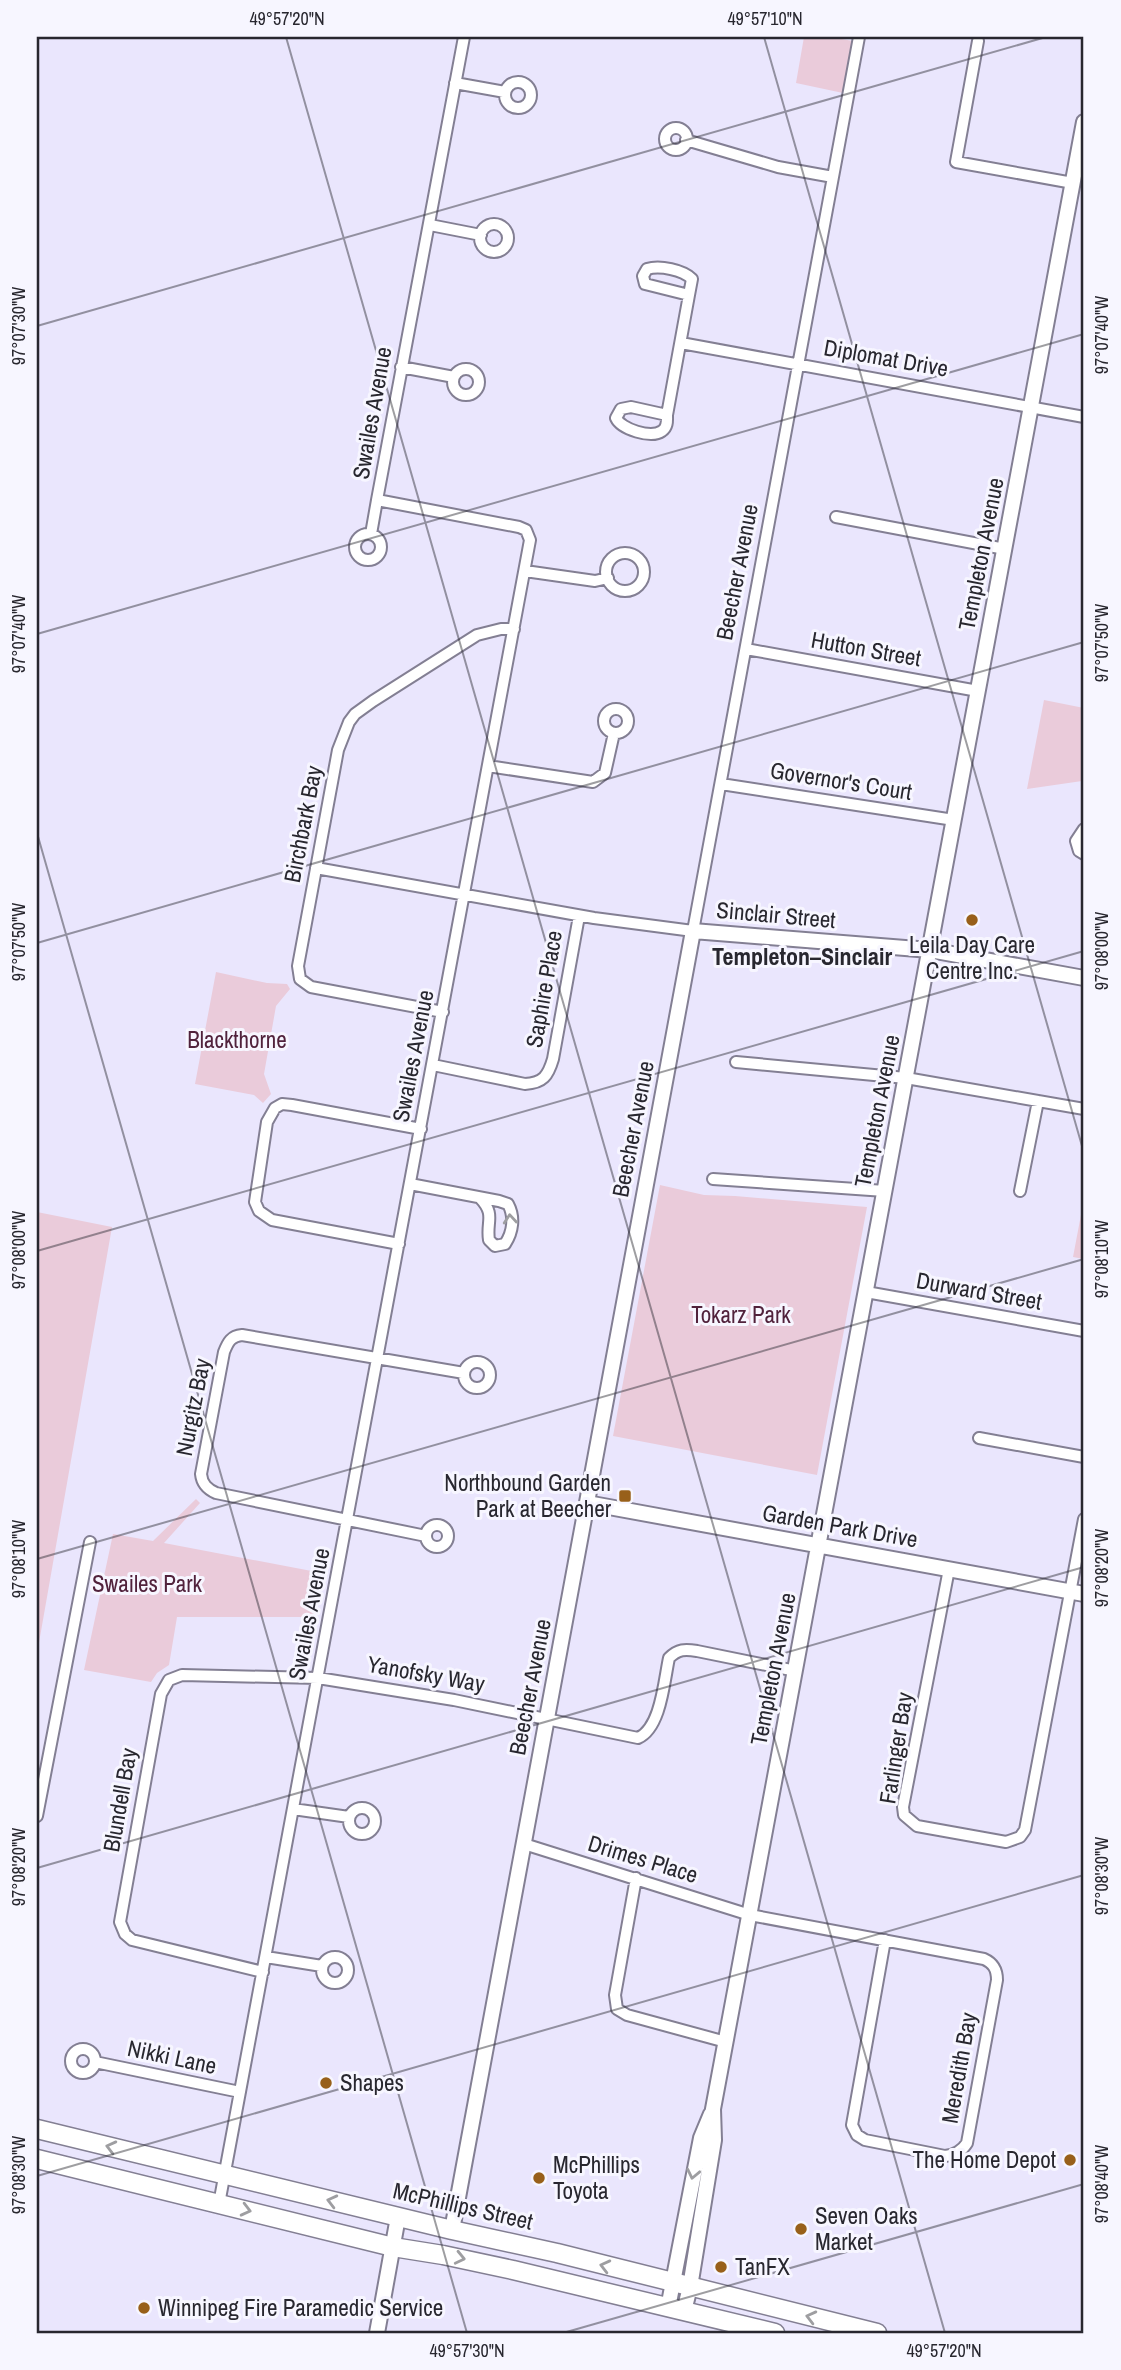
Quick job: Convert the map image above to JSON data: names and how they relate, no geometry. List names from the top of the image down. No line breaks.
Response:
{"streets":{"main road":["McPhillips Street"],"street":["Diplomat Drive","Swailes Avenue","Templeton Avenue","Beecher Avenue","Hutton Street","Governor's Court","Birchbark Bay","Sinclair Street","Saphire Place","Durward Street","Nurgitz Bay","Garden Park Drive","Yanofsky Way","Farlinger Bay","Blundell Bay","Drimes Place","Nikki Lane","Meredith Bay"]},"crossings":[["Diplomat Drive","Templeton Avenue"],["Diplomat Drive","Beecher Avenue"],["Swailes Avenue","Birchbark Bay"],["Swailes Avenue","Sinclair Street"],["Swailes Avenue","Saphire Place"],["Swailes Avenue","Nurgitz Bay"],["Swailes Avenue","Yanofsky Way"],["Swailes Avenue","Blundell Bay"],["Swailes Avenue","Nikki Lane"],["Swailes Avenue","McPhillips Street"],["Templeton Avenue","Hutton Street"],["Templeton Avenue","Governor's Court"],["Templeton Avenue","Sinclair Street"],["Templeton Avenue","Durward Street"],["Templeton Avenue","Garden Park Drive"],["Templeton Avenue","Yanofsky Way"],["Templeton Avenue","Drimes Place"],["Templeton Avenue","Meredith Bay"],["Templeton Avenue","McPhillips Street"],["Beecher Avenue","Hutton Street"],["Beecher Avenue","Governor's Court"],["Beecher Avenue","Sinclair Street"],["Beecher Avenue","Garden Park Drive"],["Beecher Avenue","Yanofsky Way"],["Beecher Avenue","Drimes Place"],["Beecher Avenue","McPhillips Street"],["Birchbark Bay","Sinclair Street"],["Sinclair Street","Saphire Place"],["Garden Park Drive","Farlinger Bay"],["Yanofsky Way","Blundell Bay"],["Drimes Place","Meredith Bay"]],"districts":["Templeton–Sinclair"],"parks":["Blackthorne","Tokarz Park","Swailes Park"],"places":{"other":["Leila Day Care Centre Inc.","Shapes","The Home Depot","McPhillips Toyota","Seven Oaks Market","TanFX","Winnipeg Fire Paramedic Service"],"transit":["Northbound Garden Park at Beecher"]},"coordinates":["49°57'20\"N","49°57'10\"N","97°07'30\"W","97°07'40\"W","97°07'50\"W","97°08'00\"W","97°08'10\"W","97°08'20\"W","97°08'30\"W","97°08'40\"W","49°57'30\"N"]}
